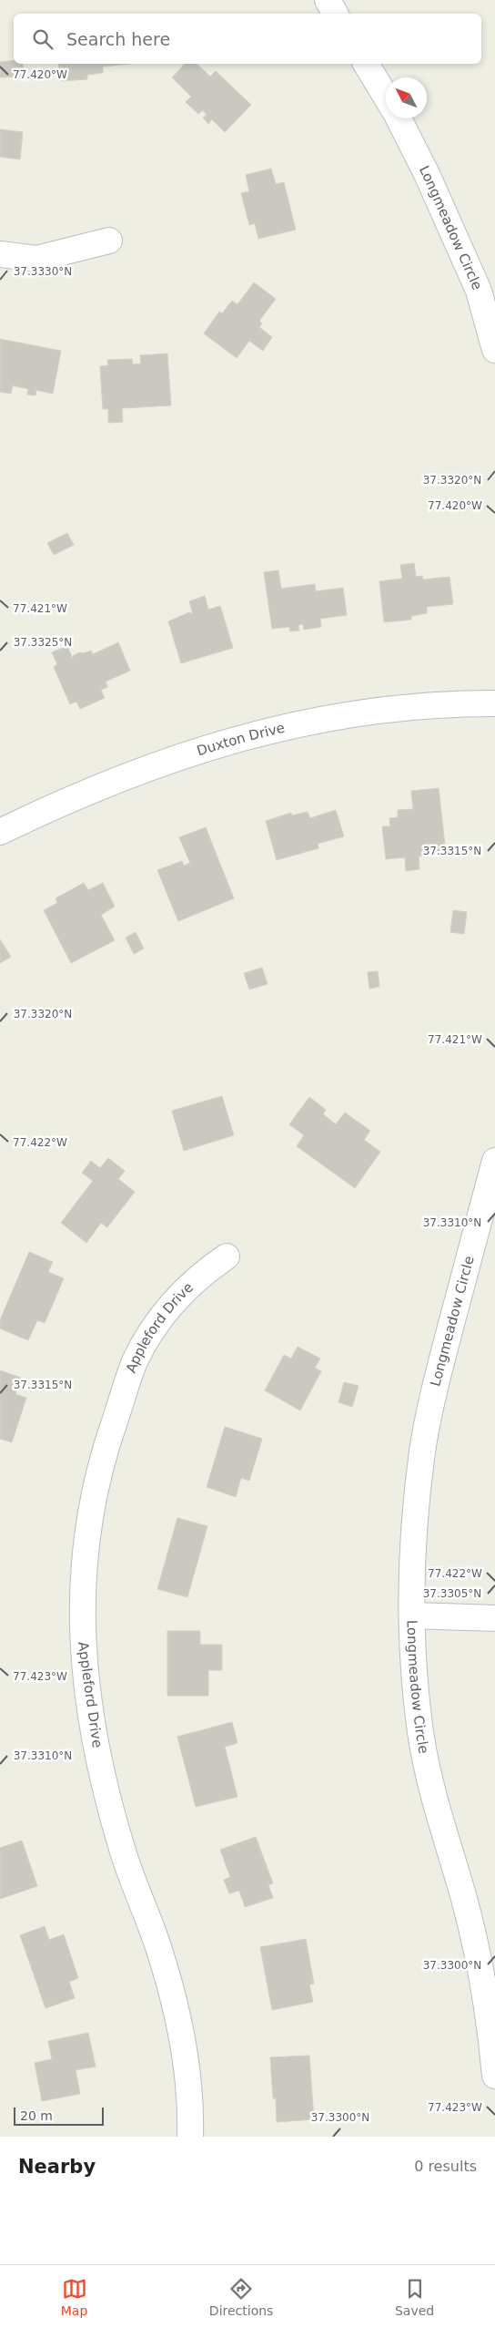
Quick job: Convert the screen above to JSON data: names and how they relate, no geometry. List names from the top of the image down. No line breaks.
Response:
{"streets":{"street":["Longmeadow Circle","Duxton Drive","Appleford Drive"]},"scale_bar":"20 m","north":"top left","page":{"search":"Search here","scale":"20 m","heading":["Nearby","0 results"],"nav":["Map","Directions","Saved"]},"coordinates":["77.420°W","37.3330°N","37.3320°N","77.421°W","37.3325°N","37.3315°N","77.422°W","37.3310°N","37.3305°N","77.423°W","37.3300°N"]}
